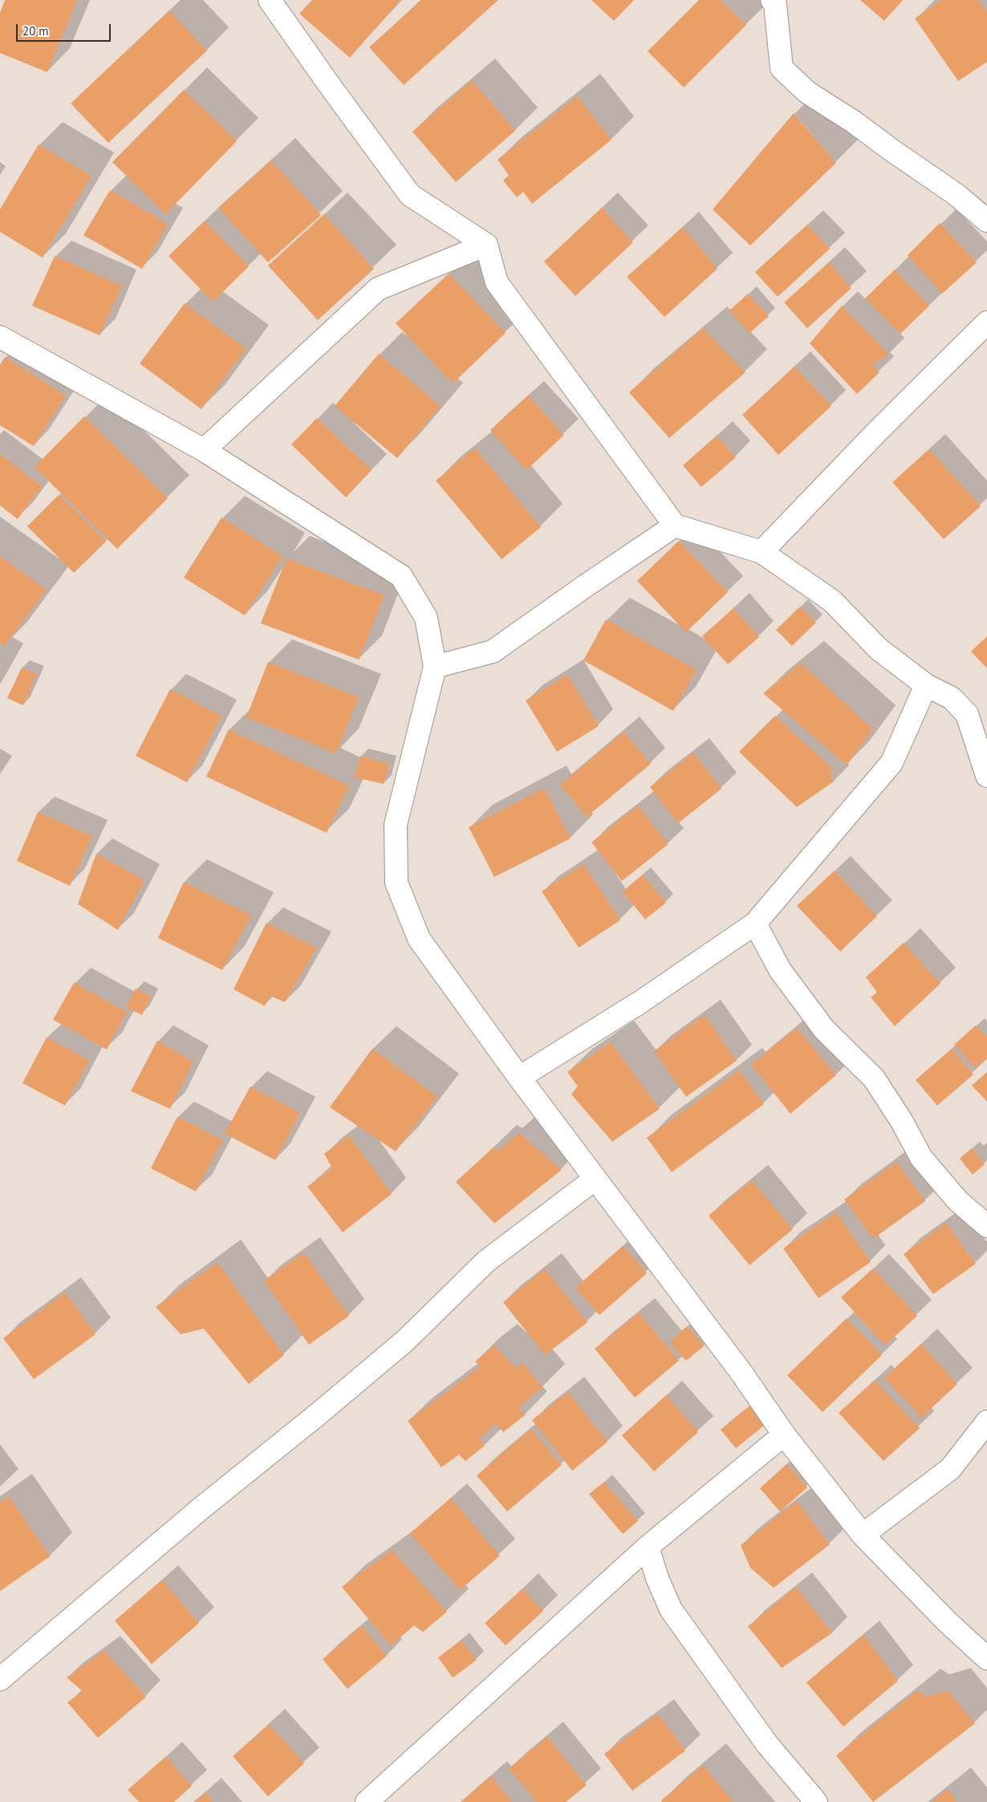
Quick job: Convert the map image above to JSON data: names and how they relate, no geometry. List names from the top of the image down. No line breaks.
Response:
{"scale_bar":"20 m"}
